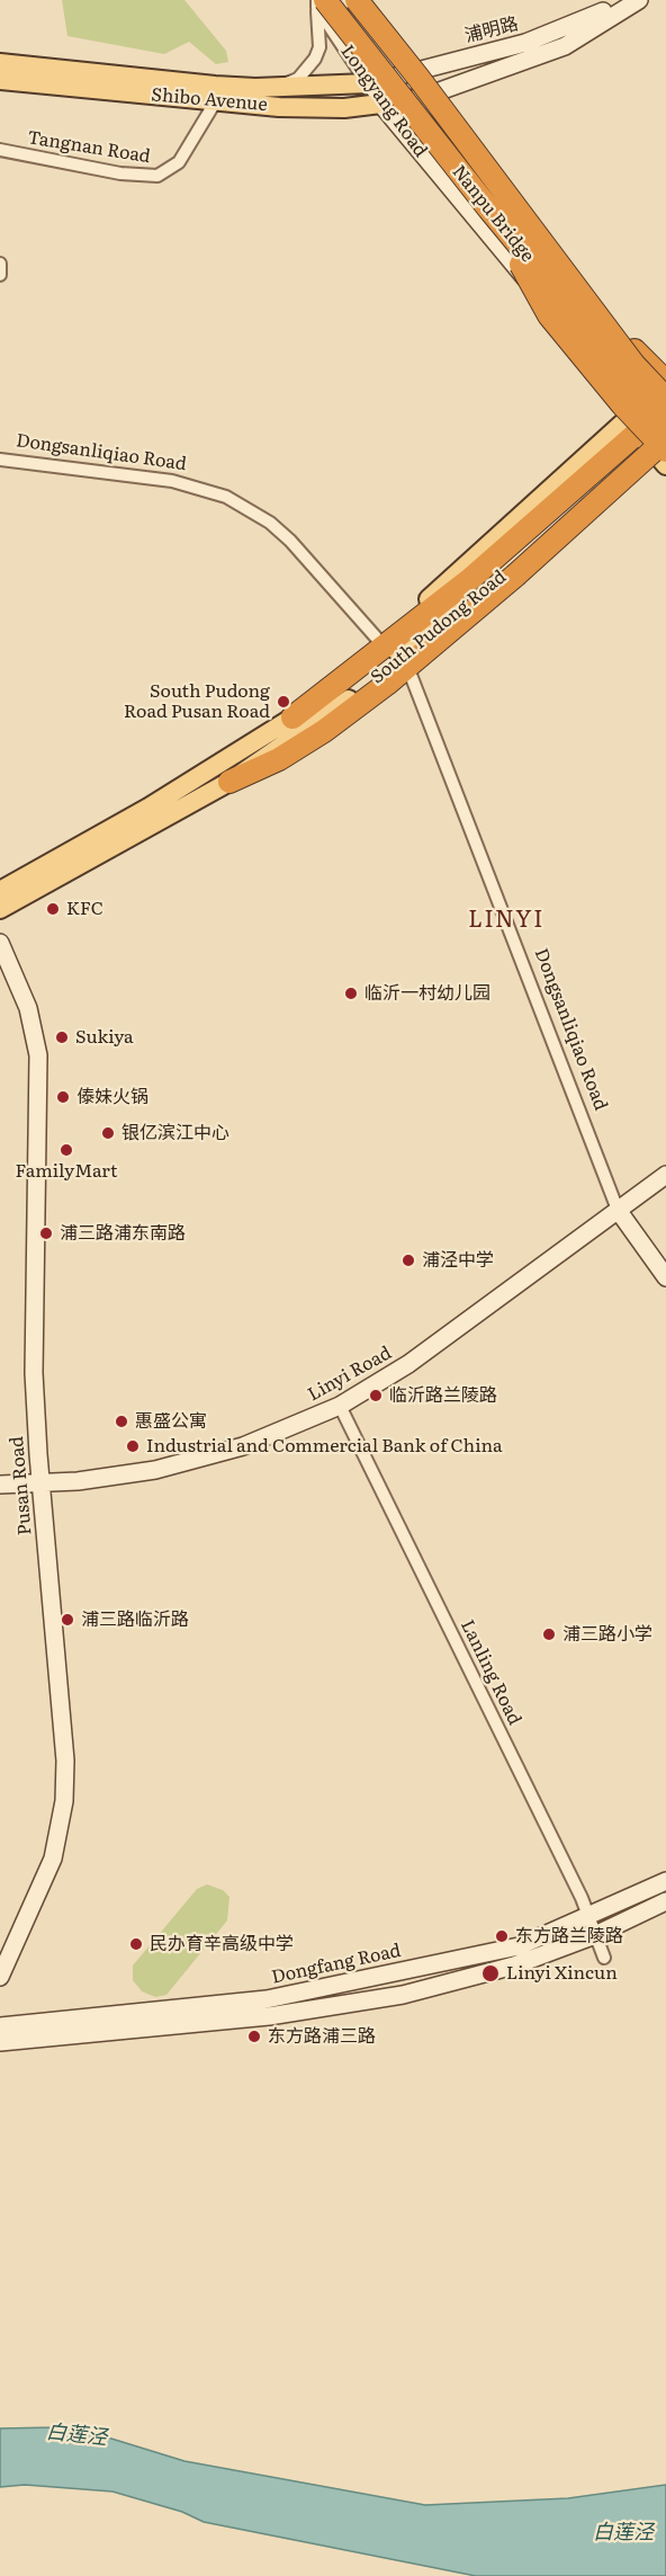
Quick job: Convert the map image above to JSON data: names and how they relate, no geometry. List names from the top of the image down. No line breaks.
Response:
{"streets":{"highway":["Nanpu Bridge"],"main road":["浦明路","Shibo Avenue","Longyang Road","Dongsanliqiao Road","South Pudong Road","Linyi Road","Pusan Road","Dongfang Road"],"street":["Tangnan Road","Lanling Road"]},"crossings":[["浦明路","Shibo Avenue"],["浦明路","Longyang Road"],["Shibo Avenue","Longyang Road"],["Shibo Avenue","Tangnan Road"],["Longyang Road","Nanpu Bridge"],["Longyang Road","South Pudong Road"],["Nanpu Bridge","South Pudong Road"],["Dongsanliqiao Road","South Pudong Road"],["Dongsanliqiao Road","Linyi Road"],["Linyi Road","Pusan Road"],["Linyi Road","Lanling Road"],["Lanling Road","Dongfang Road"]],"districts":["LINYI"],"water":["白莲泾"],"places":["South Pudong Road Pusan Road","KFC","临沂一村幼儿园","Sukiya","傣妹火锅","银亿滨江中心","FamilyMart","浦三路浦东南路","浦泾中学","临沂路兰陵路","惠盛公寓","Industrial and Commercial Bank of China","浦三路临沂路","浦三路小学","东方路兰陵路","民办育辛高级中学","Linyi Xincun","东方路浦三路"]}
